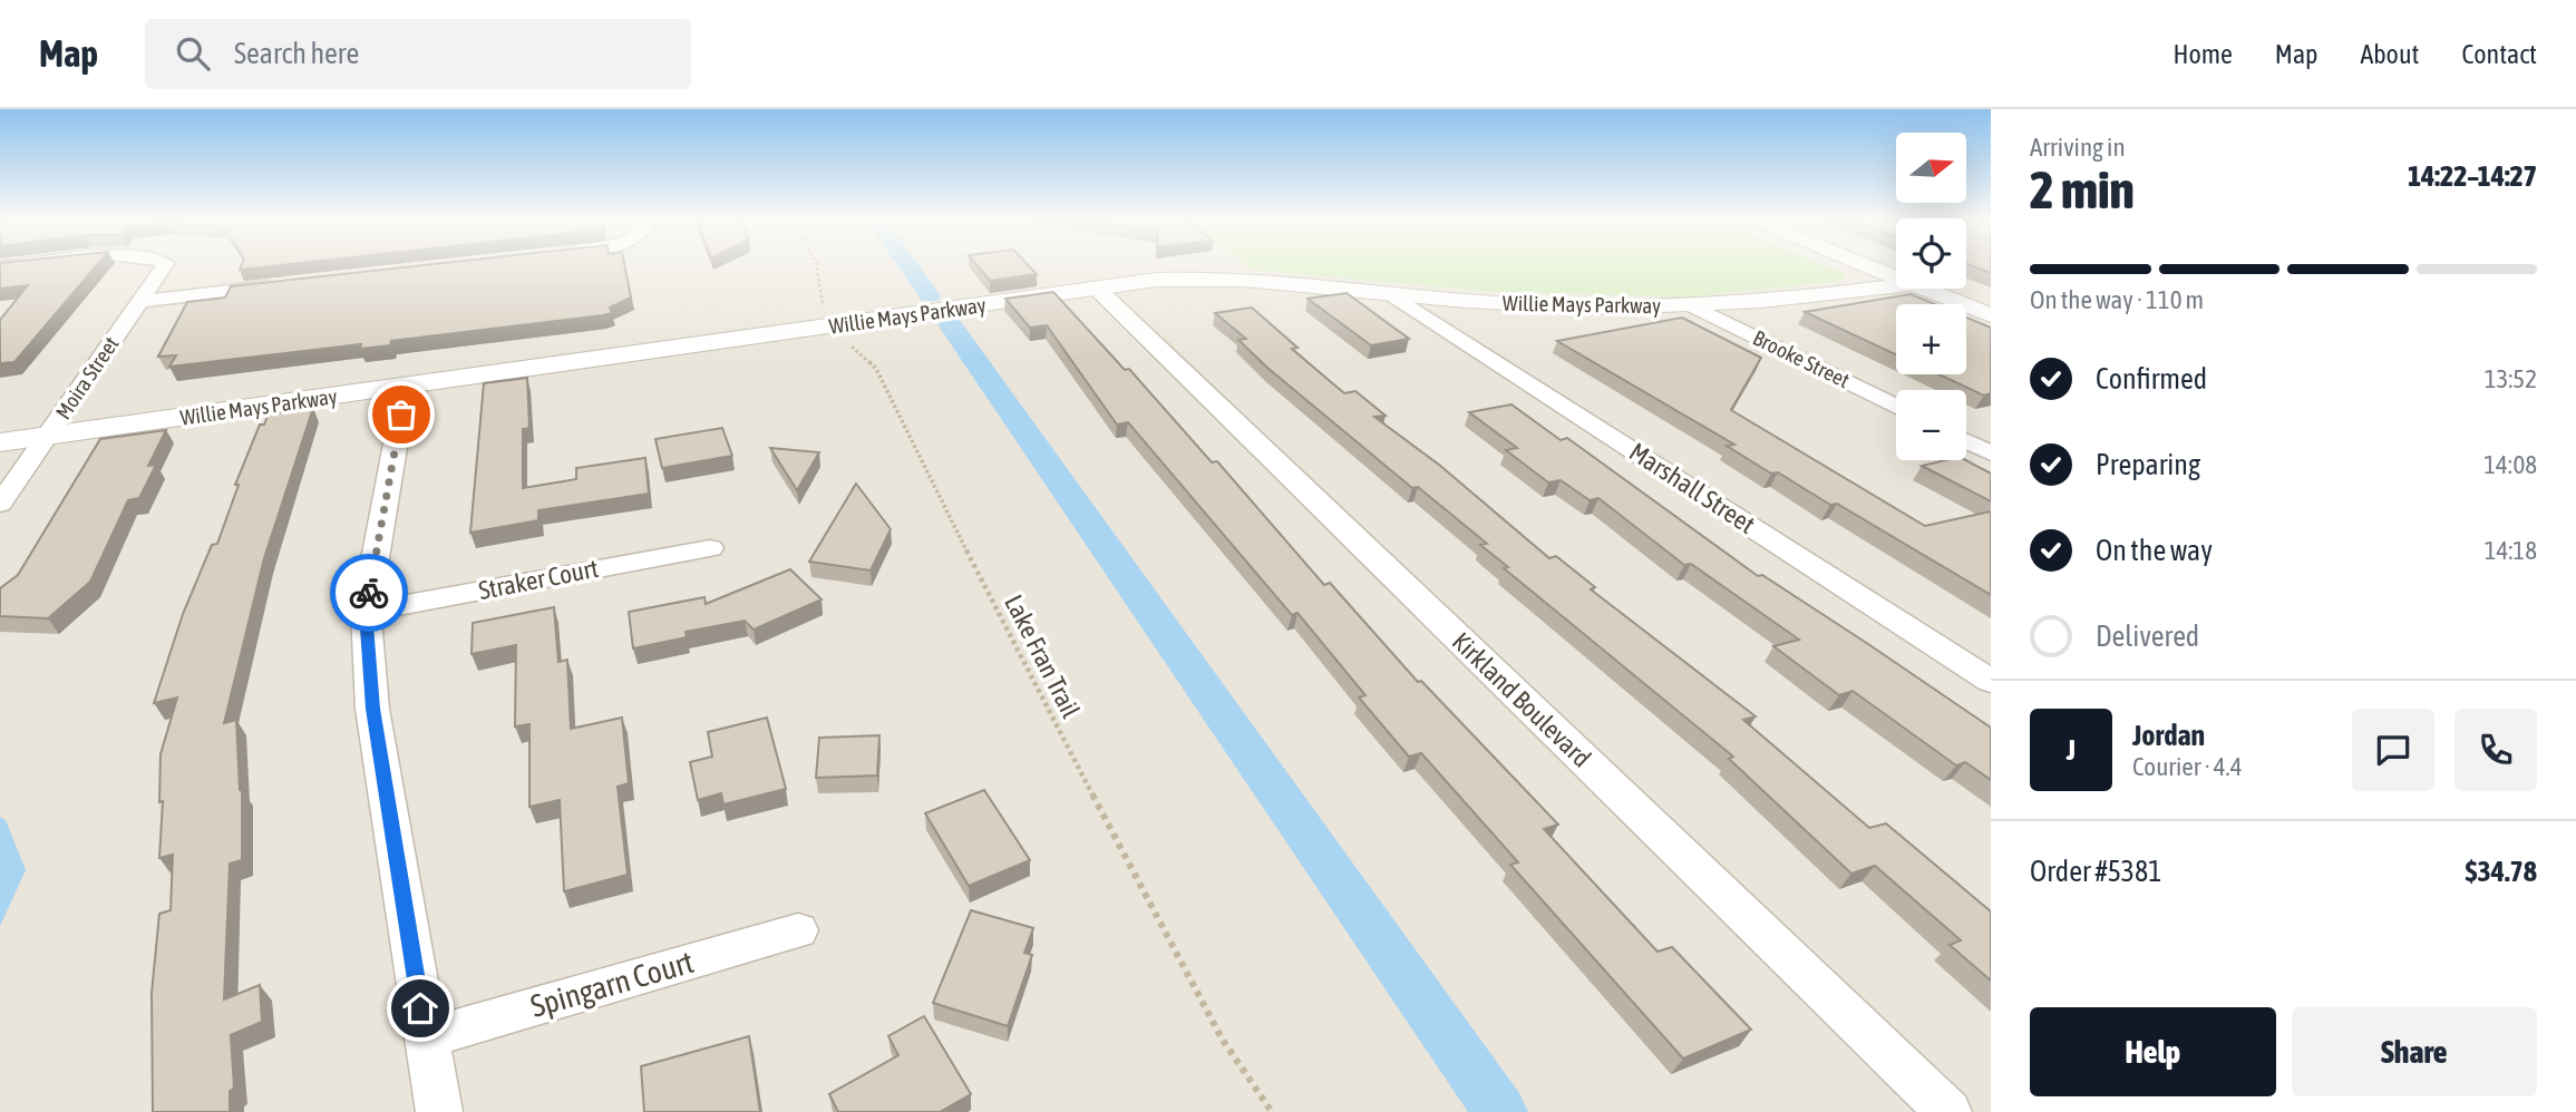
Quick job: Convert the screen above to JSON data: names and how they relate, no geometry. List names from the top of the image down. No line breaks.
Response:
{"streets":{"street":["Willie Mays Parkway","Brooke Street","Moira Street","Marshall Street","Straker Court","Kirkland Boulevard","Spingarn Court"],"path":["Lake Fran Trail"]},"crossings":[["Willie Mays Parkway","Brooke Street"],["Willie Mays Parkway","Moira Street"],["Willie Mays Parkway","Marshall Street"],["Willie Mays Parkway","Lake Fran Trail"],["Willie Mays Parkway","Kirkland Boulevard"]],"north":"right","page":{"header":"Map","search":"Search here","nav":["Home","Map","About","Contact"],"heading":["2 min","Arriving in","14:22–14:27"],"panel":["Jordan","Courier · 4.4","Order #5381","$34.78"],"map_buttons":["+","−"],"bar":"On the way · 110 m","list":[["Confirmed","13:52"],["Preparing","14:08"],["On the way","14:18"],"Delivered"],"round":"J","buttons":["Help","Share"]}}
